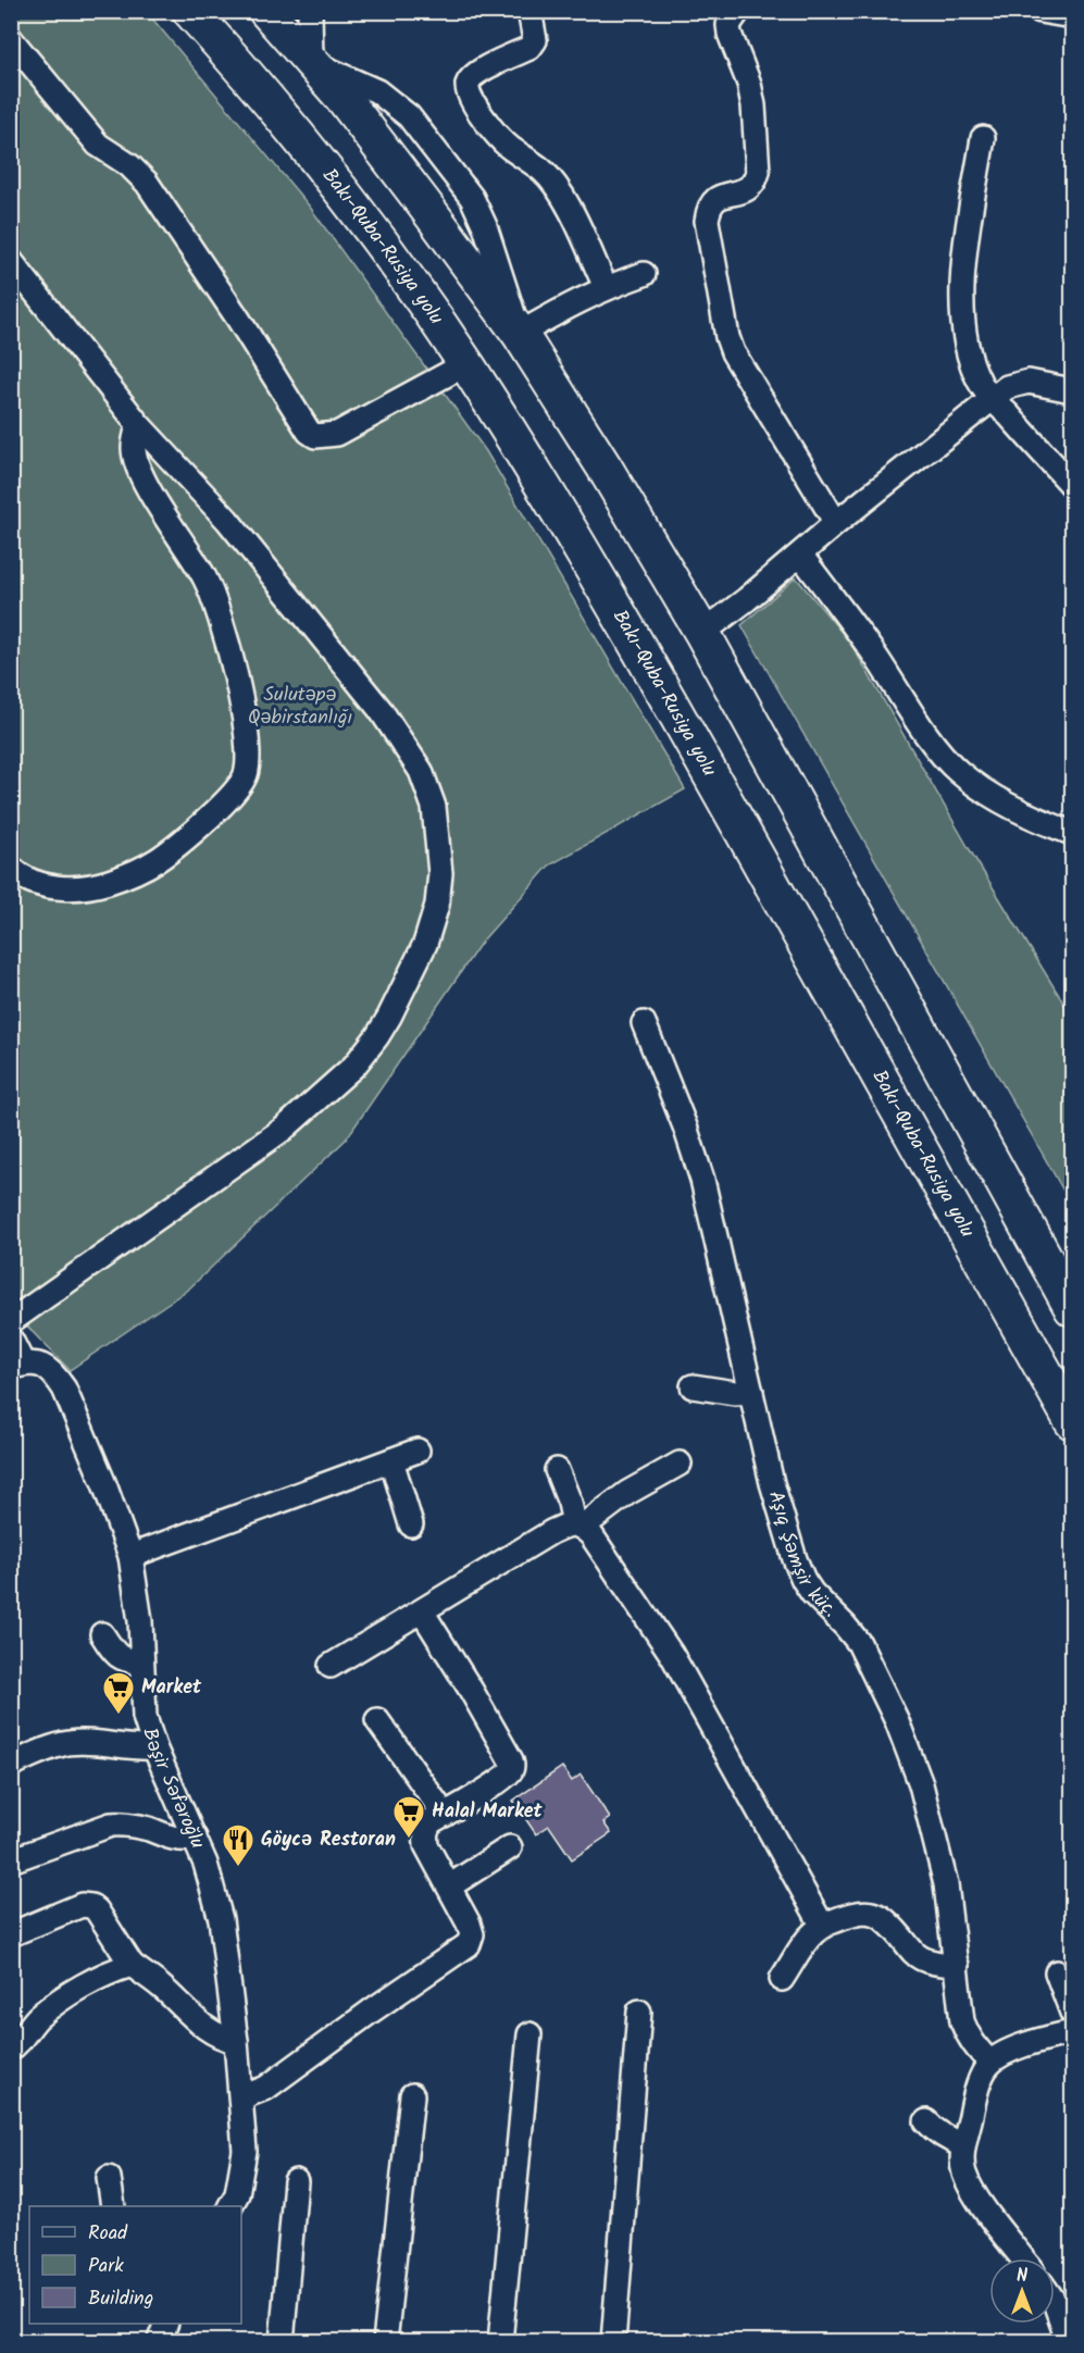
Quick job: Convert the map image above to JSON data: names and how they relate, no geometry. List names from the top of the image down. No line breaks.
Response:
{"streets":{"highway":["Bakı-Quba-Rusiya yolu"],"street":["Aşıq Şəmşir küç.","Bəşir Səfəroğlu"]},"parks":["Sulutəpə Qəbirstanlığı"],"places":{"supermarket":["Market","Halal Market"],"restaurant":["Göycə Restoran"]},"legend":["Road","Park","Building"],"north":"top"}
